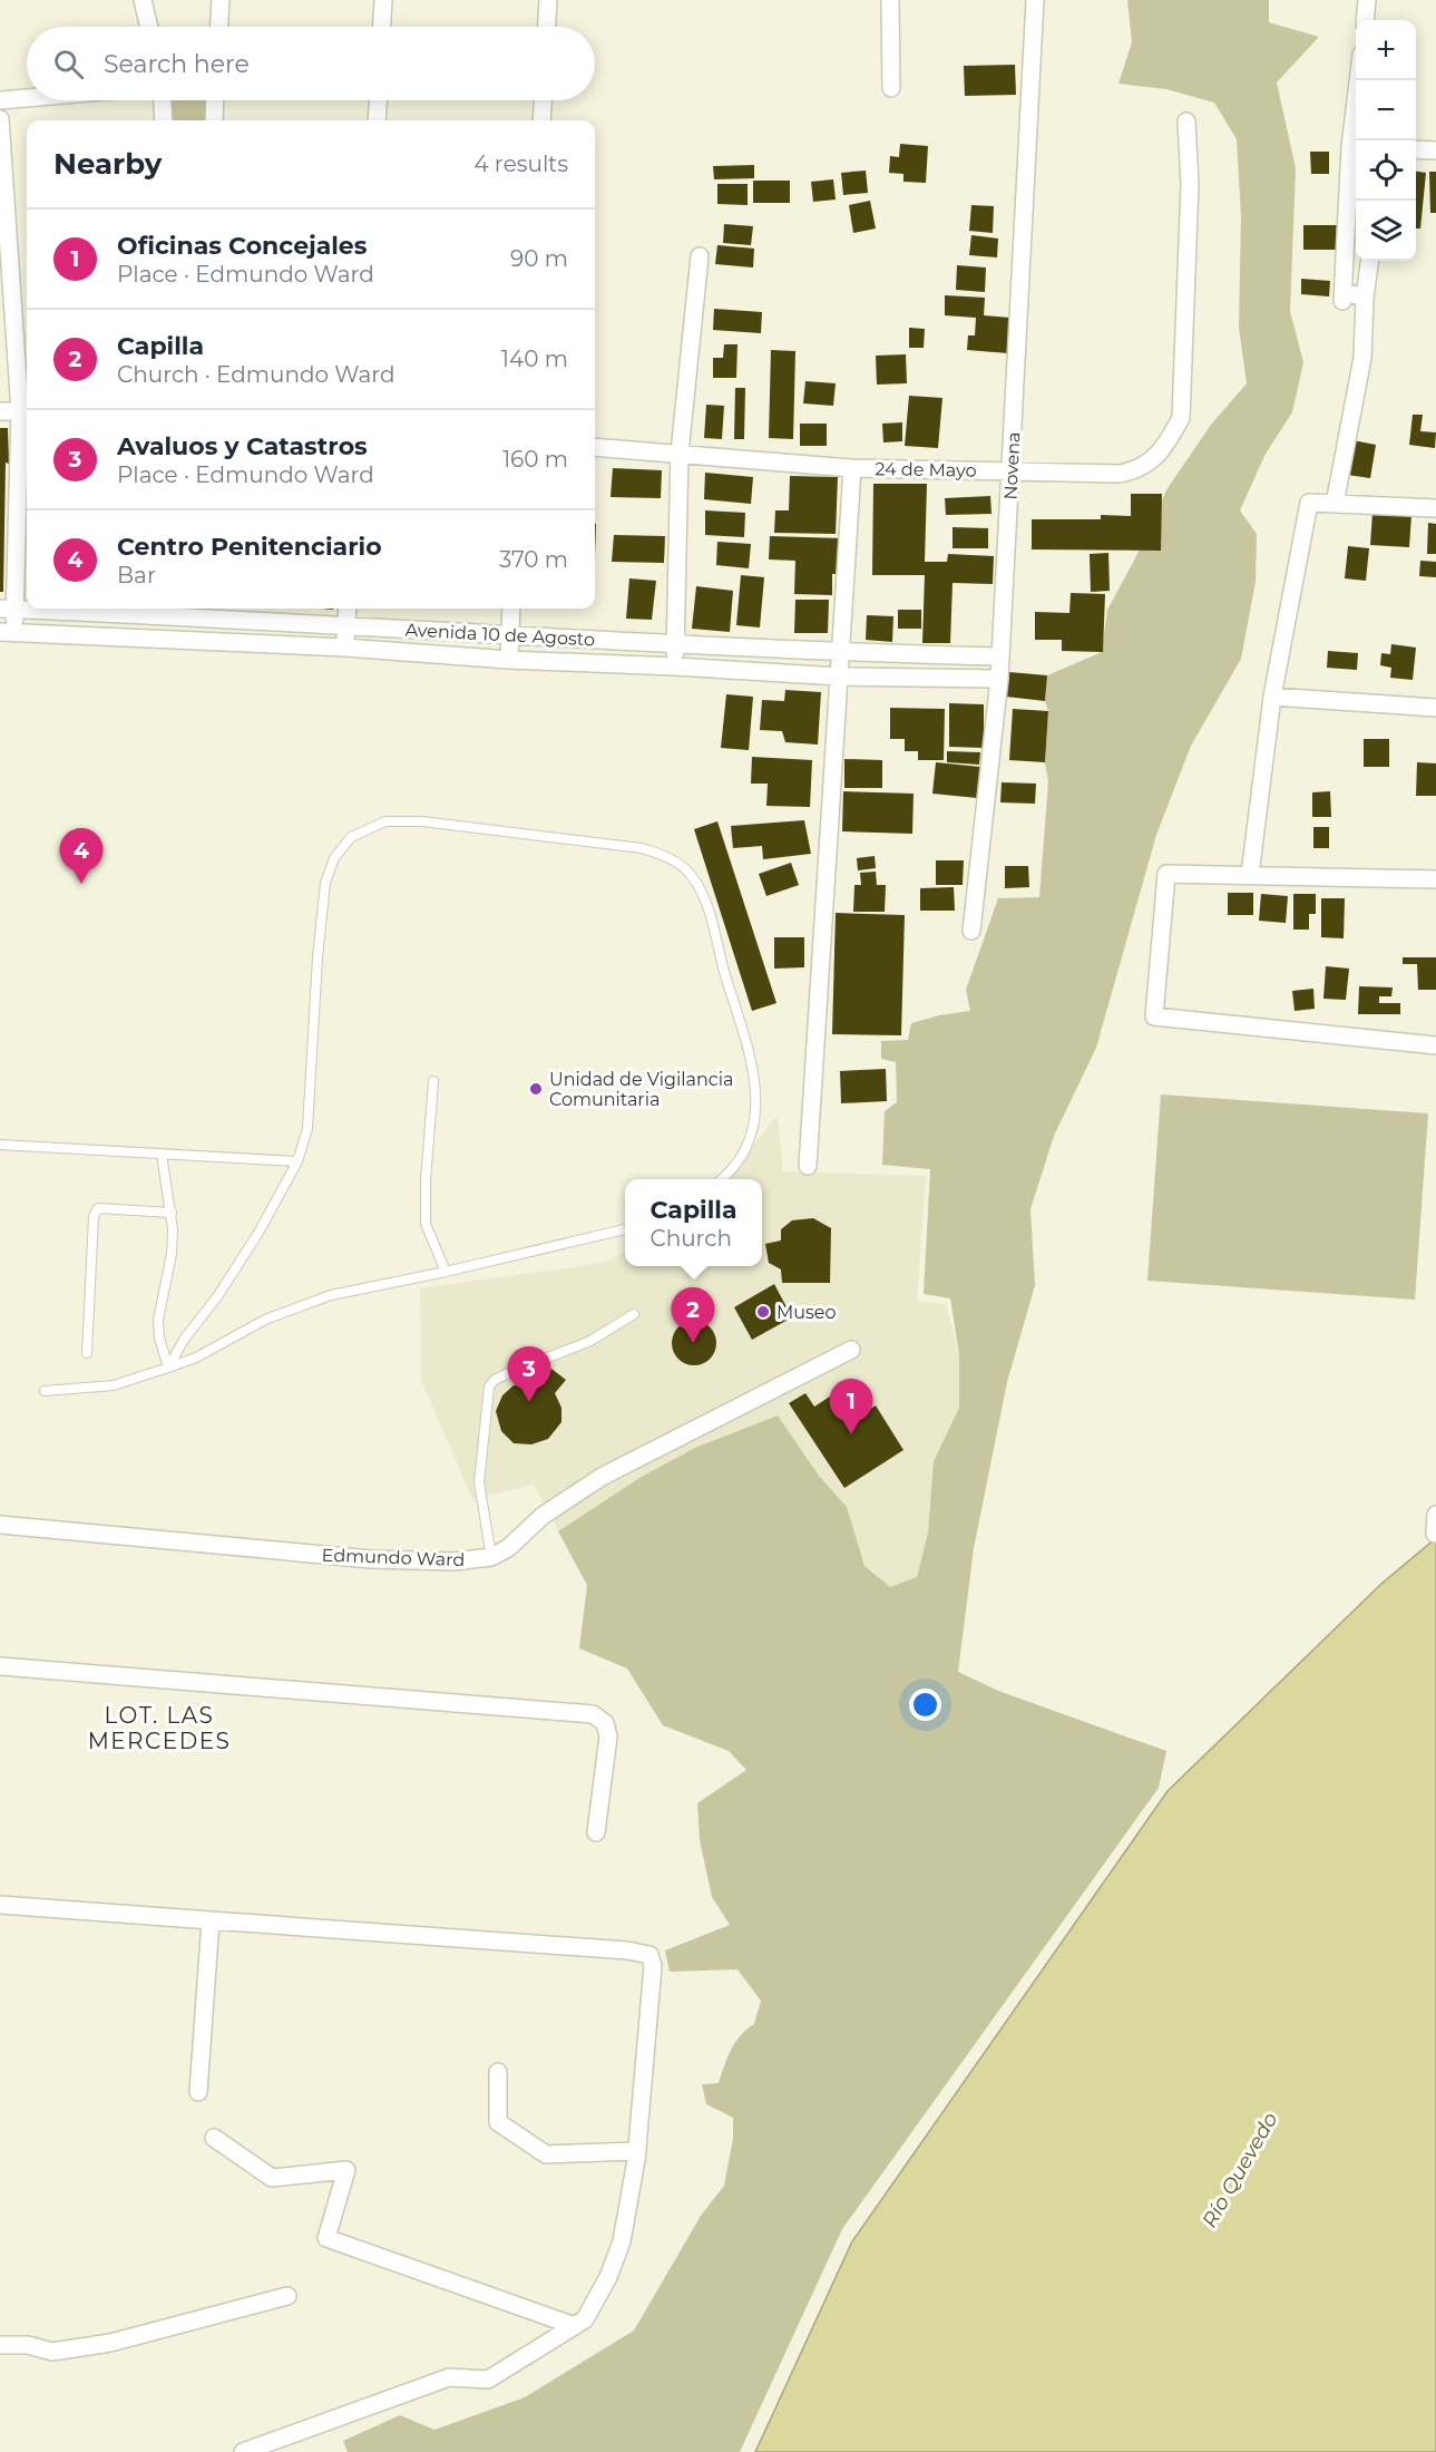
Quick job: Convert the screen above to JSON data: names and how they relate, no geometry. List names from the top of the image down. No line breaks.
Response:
{"streets":{"street":["Novena","24 de Mayo","Avenida 10 de Agosto","Edmundo Ward"]},"crossings":[["Novena","24 de Mayo"],["Novena","Avenida 10 de Agosto"]],"districts":["LOT. LAS MERCEDES"],"water":["Río Quevedo"],"places":["Unidad de Vigilancia Comunitaria","Museo"],"page":{"map_buttons":["+","−"],"search":"Search here","heading":["Nearby","4 results"],"list":[{"mark":"1","name":"Oficinas Concejales","note":"Place · Edmundo Ward","value":"90 m"},{"mark":"2","name":"Capilla","note":"Church · Edmundo Ward","value":"140 m"},{"mark":"3","name":"Avaluos y Catastros","note":"Place · Edmundo Ward","value":"160 m"},{"mark":"4","name":"Centro Penitenciario","note":"Bar","value":"370 m"}],"pins":["4","2","3","1"],"popup":["Capilla","Church"]}}
